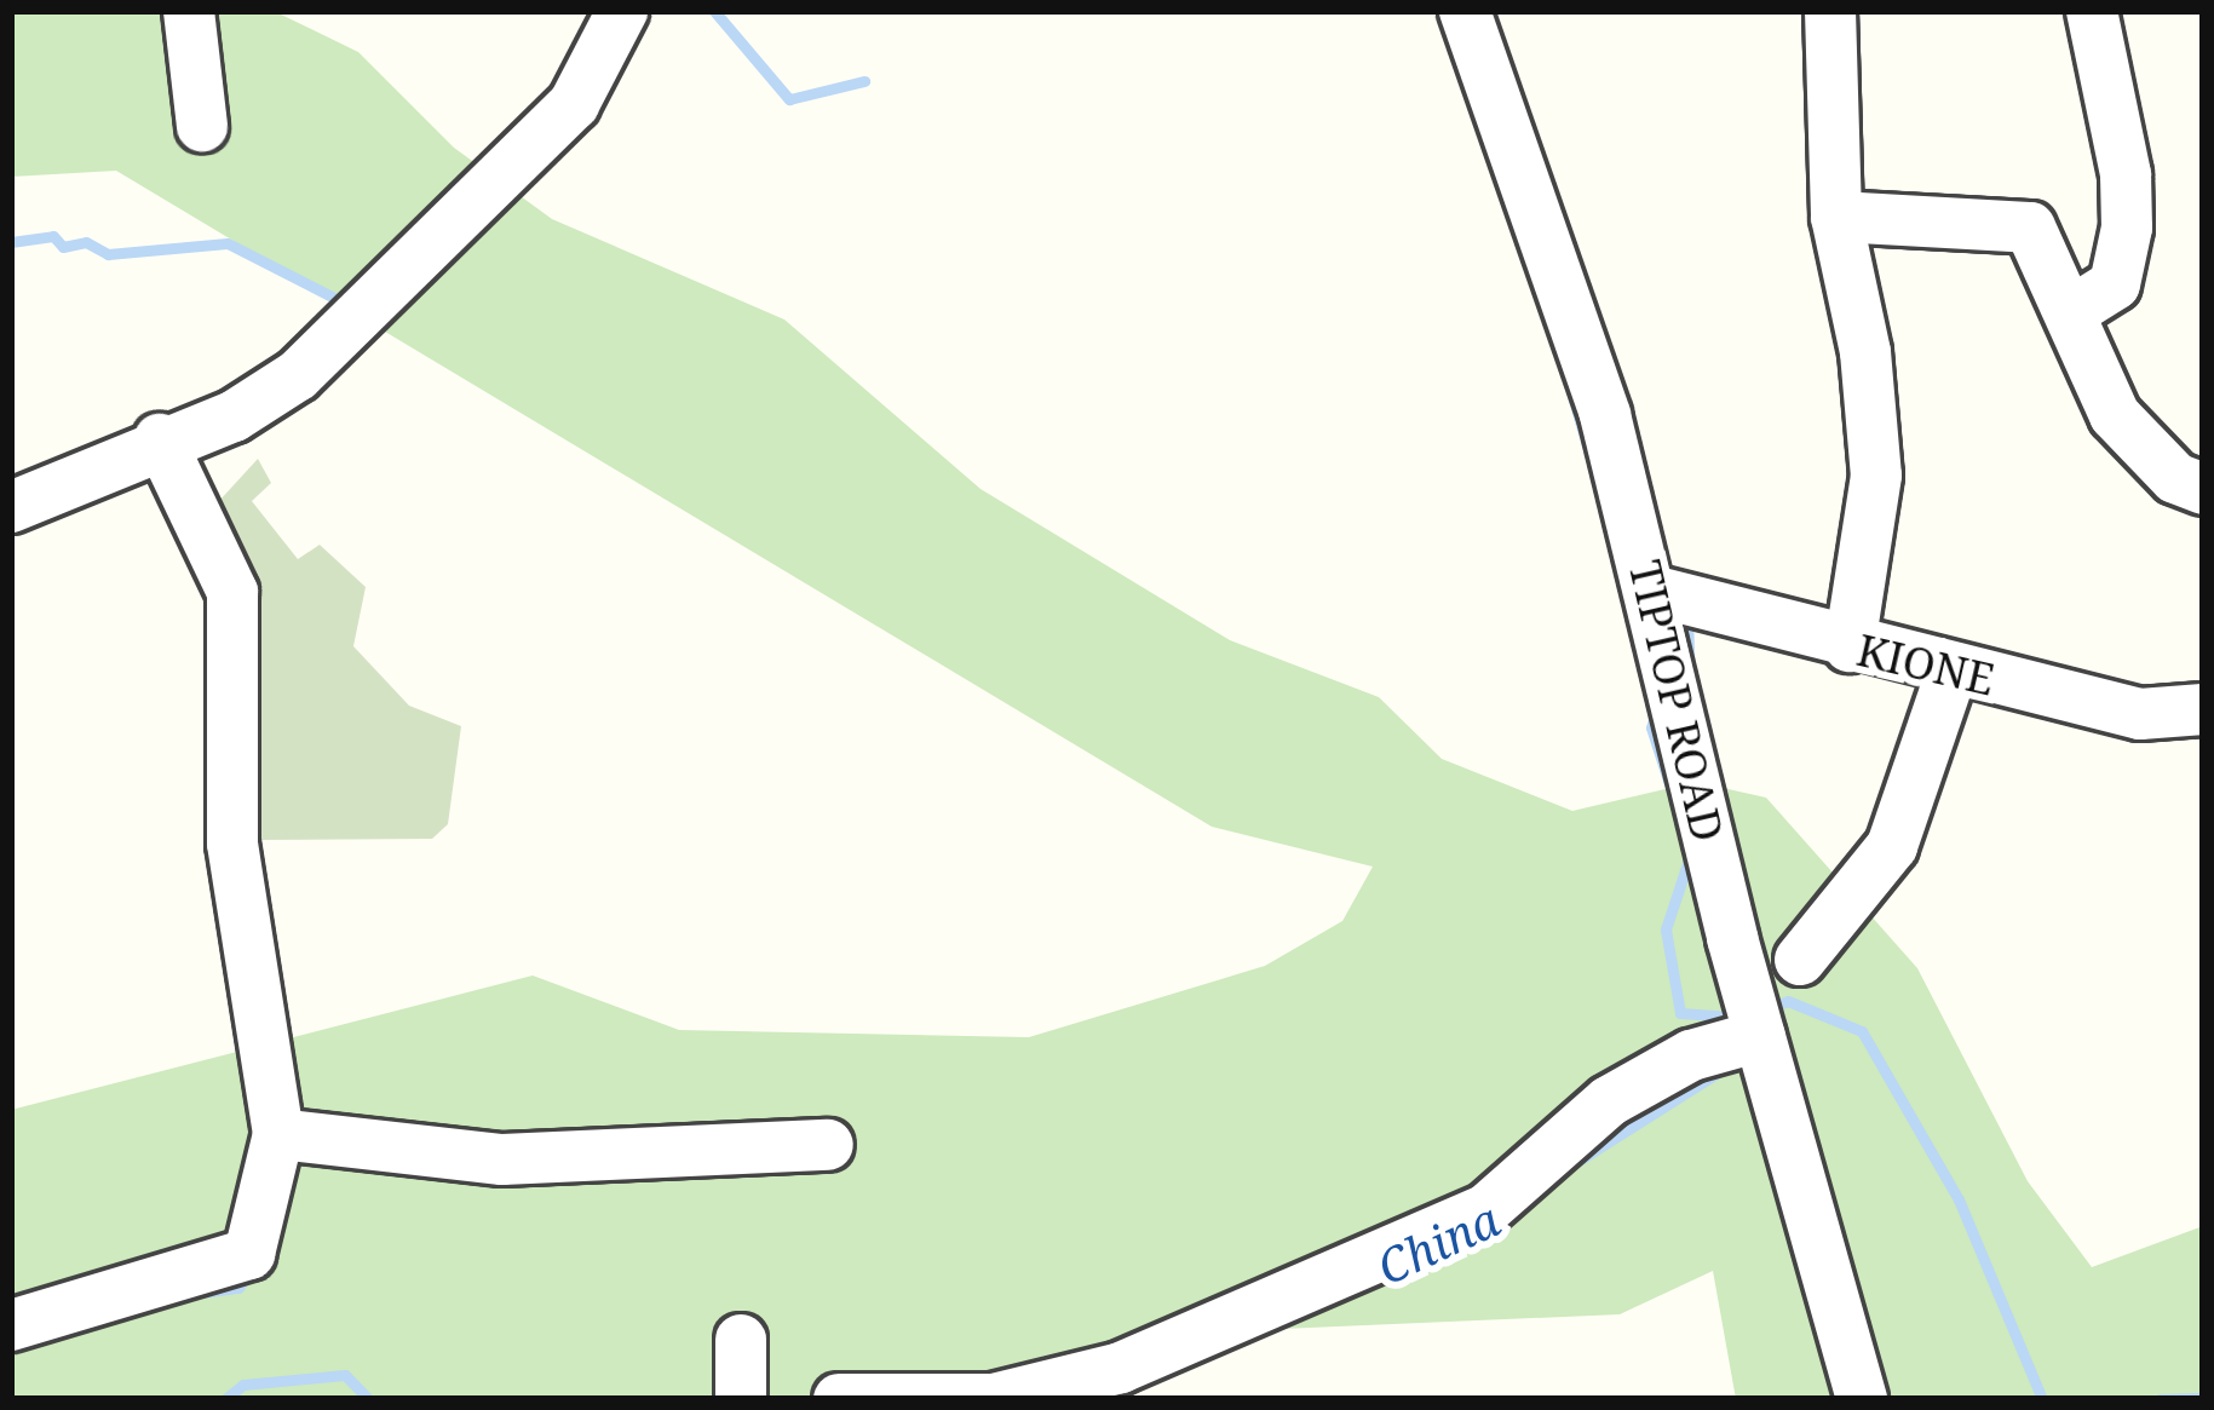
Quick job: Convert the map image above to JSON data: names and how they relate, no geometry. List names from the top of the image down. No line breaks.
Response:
{"streets":{"street":["KIONE","TIPTOP ROAD"]},"crossings":[["KIONE","TIPTOP ROAD"]],"water":["China"]}
